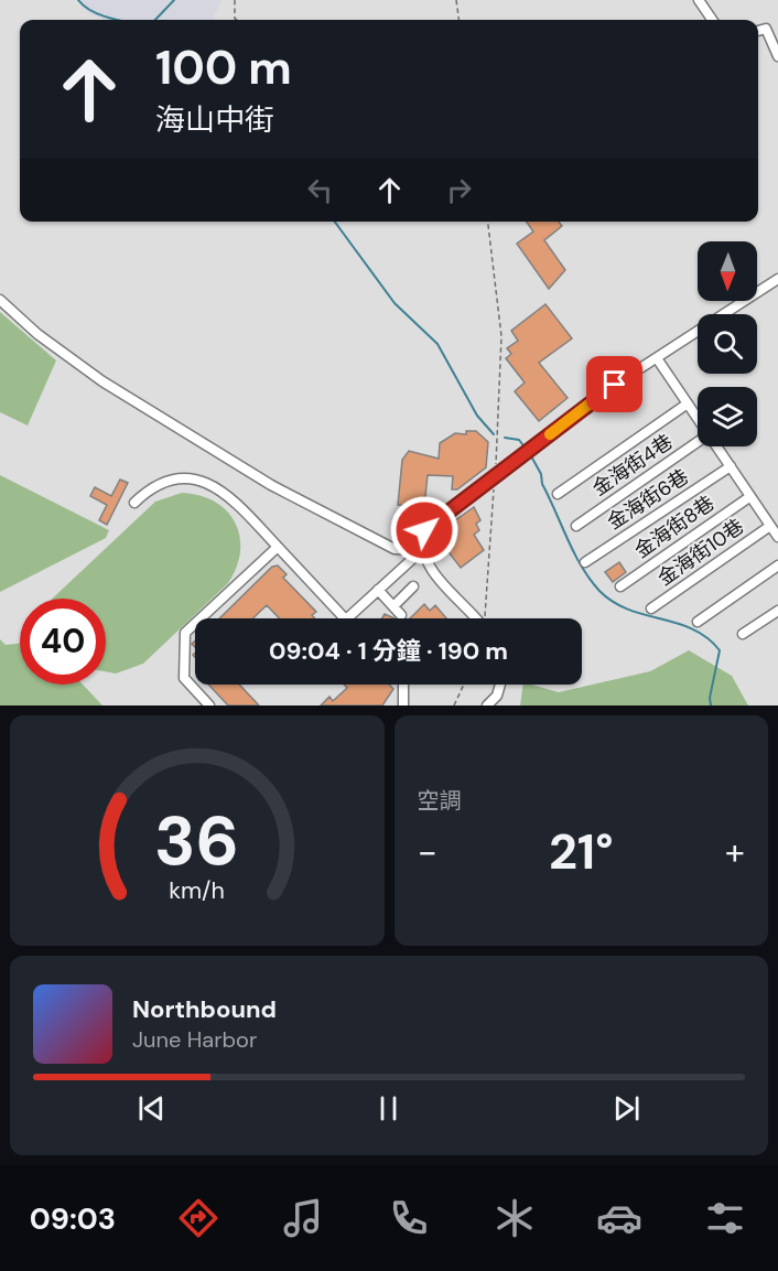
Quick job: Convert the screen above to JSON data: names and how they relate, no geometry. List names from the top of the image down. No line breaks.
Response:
{"streets":{"street":["金海街4巷","金海街6巷","金海街8巷","金海街10巷"]},"north":"bottom","page":{"turn":["100 m","海山中街"],"limit":"40","trip":"09:04 · 1 分鐘 · 190 m","tile":"空調","heat":["−","21°","+"],"song":["Northbound","June Harbor"],"tabs":"09:03","gauge":["36","km/h"]}}
